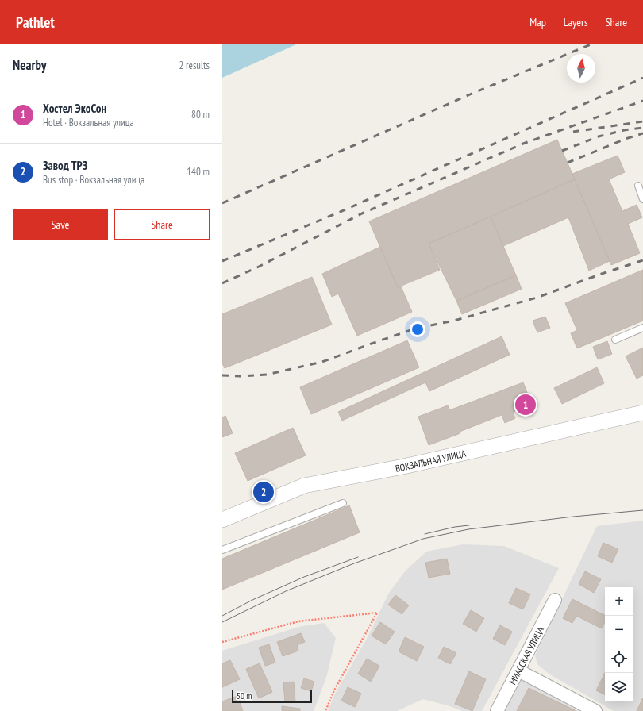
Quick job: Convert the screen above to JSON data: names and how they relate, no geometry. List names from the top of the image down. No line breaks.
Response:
{"streets":{"street":["ВОКЗАЛЬНАЯ УЛИЦА","МИАССКАЯ УЛИЦА"]},"scale_bar":"50 m","north":"top","page":{"header":"Pathlet","nav":["Map","Layers","Share"],"heading":["Nearby","2 results"],"list":[{"mark":"1","name":"Хостел ЭкоСон","note":"Hotel · Вокзальная улица","value":"80 m"},{"mark":"2","name":"Завод ТРЗ","note":"Bus stop · Вокзальная улица","value":"140 m"}],"buttons":["Save","Share"],"pins":["1","2"],"map_buttons":["+","−"],"scale":"50 m"}}
